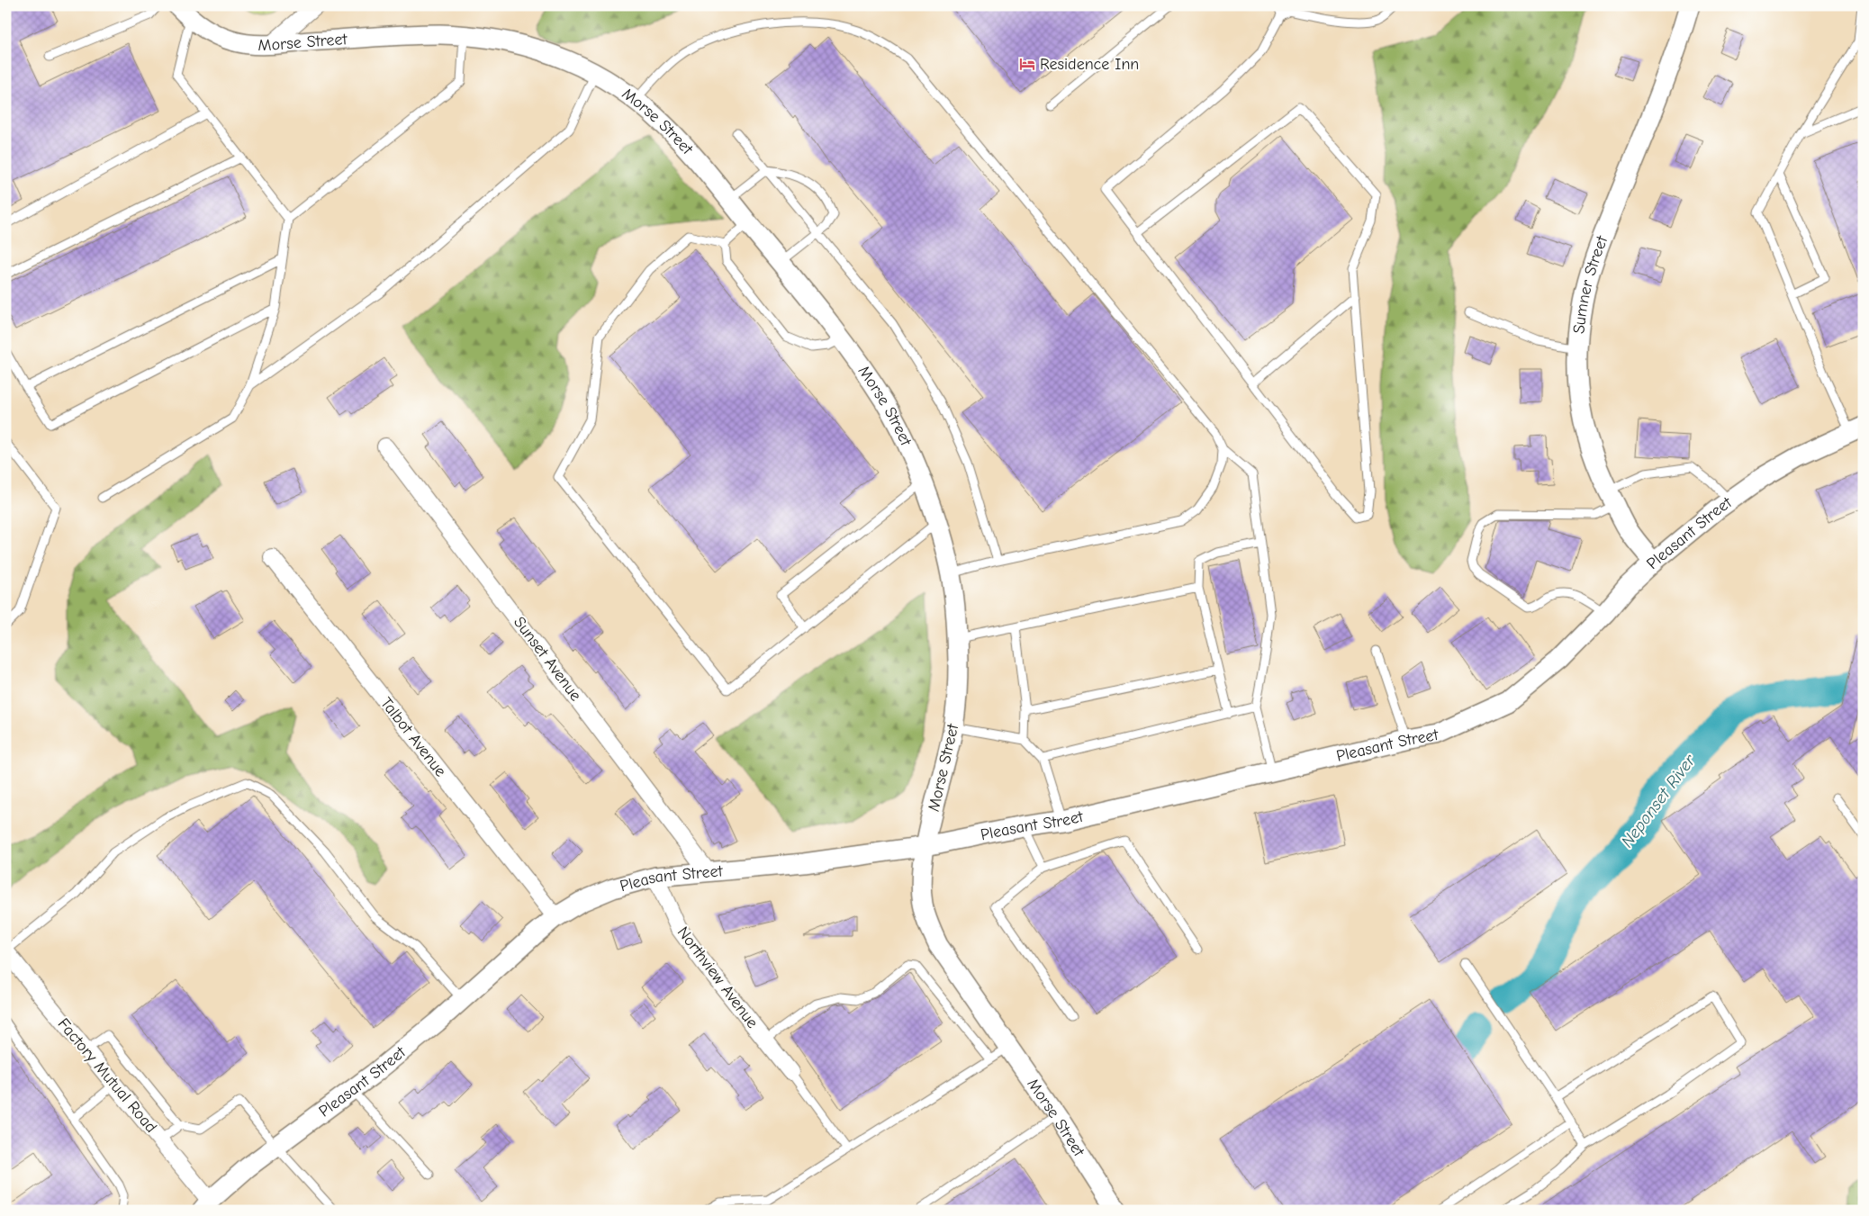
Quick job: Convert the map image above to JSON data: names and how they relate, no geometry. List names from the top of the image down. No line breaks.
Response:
{"streets":{"street":["Morse Street","Sumner Street","Pleasant Street","Sunset Avenue","Talbot Avenue","Northview Avenue","Factory Mutual Road"]},"crossings":[["Morse Street","Pleasant Street"],["Sumner Street","Pleasant Street"],["Pleasant Street","Sunset Avenue"],["Pleasant Street","Talbot Avenue"],["Pleasant Street","Northview Avenue"],["Pleasant Street","Factory Mutual Road"]],"water":["Neponset River"],"places":{"hotel":["Residence Inn"]}}
